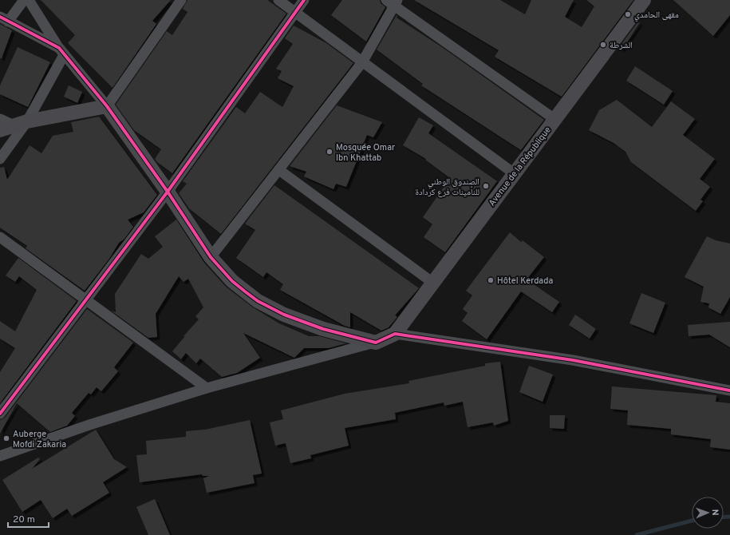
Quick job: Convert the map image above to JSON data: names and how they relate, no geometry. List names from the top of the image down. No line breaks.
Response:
{"streets":{"street":["Avenue de la République"]},"places":["مقهى الحامدي","الشرطة","Mosquée Omar Ibn Khattab","الصندوق الوطني للنأمينات فرع كردادة","Hôtel Kerdada","Auberge Mofdi Zakaria"],"scale_bar":"20 m","north":"right"}
